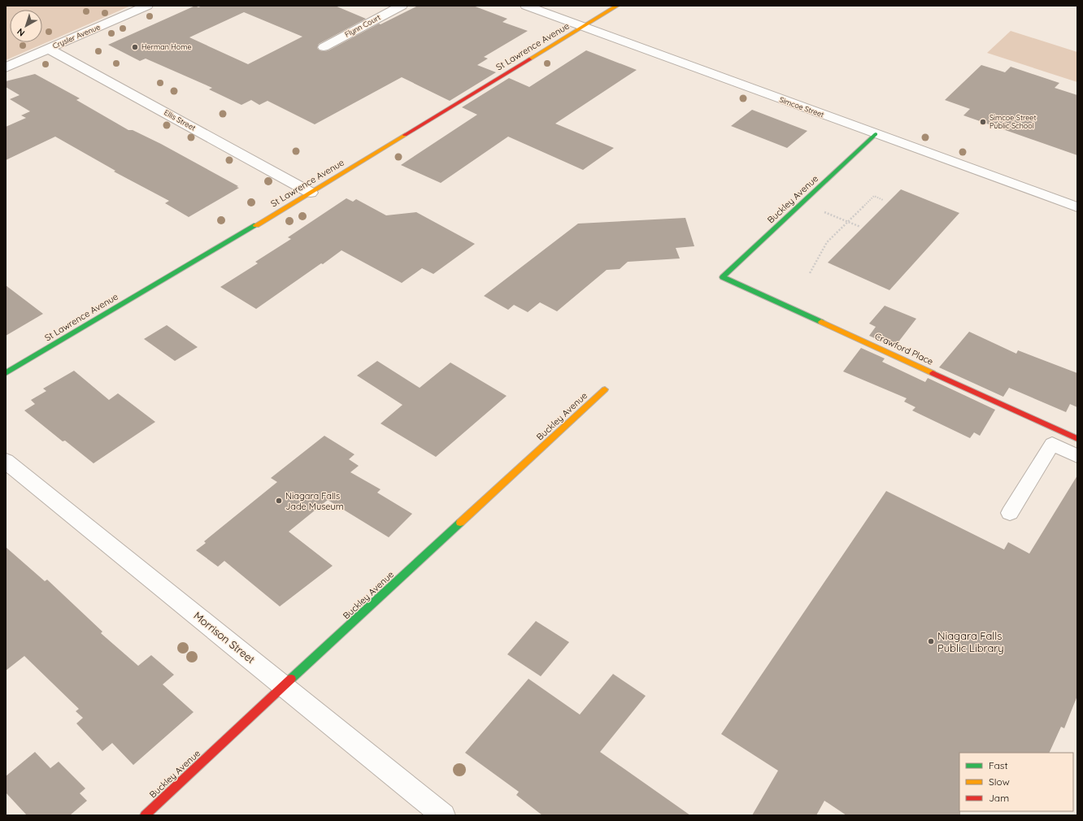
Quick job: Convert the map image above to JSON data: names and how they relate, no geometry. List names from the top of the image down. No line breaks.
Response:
{"streets":{"street":["Flynn Court","Crysler Avenue","St Lawrence Avenue","Simcoe Street","Ellis Street","Buckley Avenue","Crawford Place","Morrison Street"]},"crossings":[["Crysler Avenue","Ellis Street"],["St Lawrence Avenue","Simcoe Street"],["St Lawrence Avenue","Ellis Street"],["Simcoe Street","Buckley Avenue"],["Buckley Avenue","Crawford Place"],["Buckley Avenue","Morrison Street"]],"places":["Herman Home","Simcoe Street Public School","Niagara Falls Jade Museum","Niagara Falls Public Library"],"legend":["Fast","Slow","Jam"],"north":"bottom left"}
